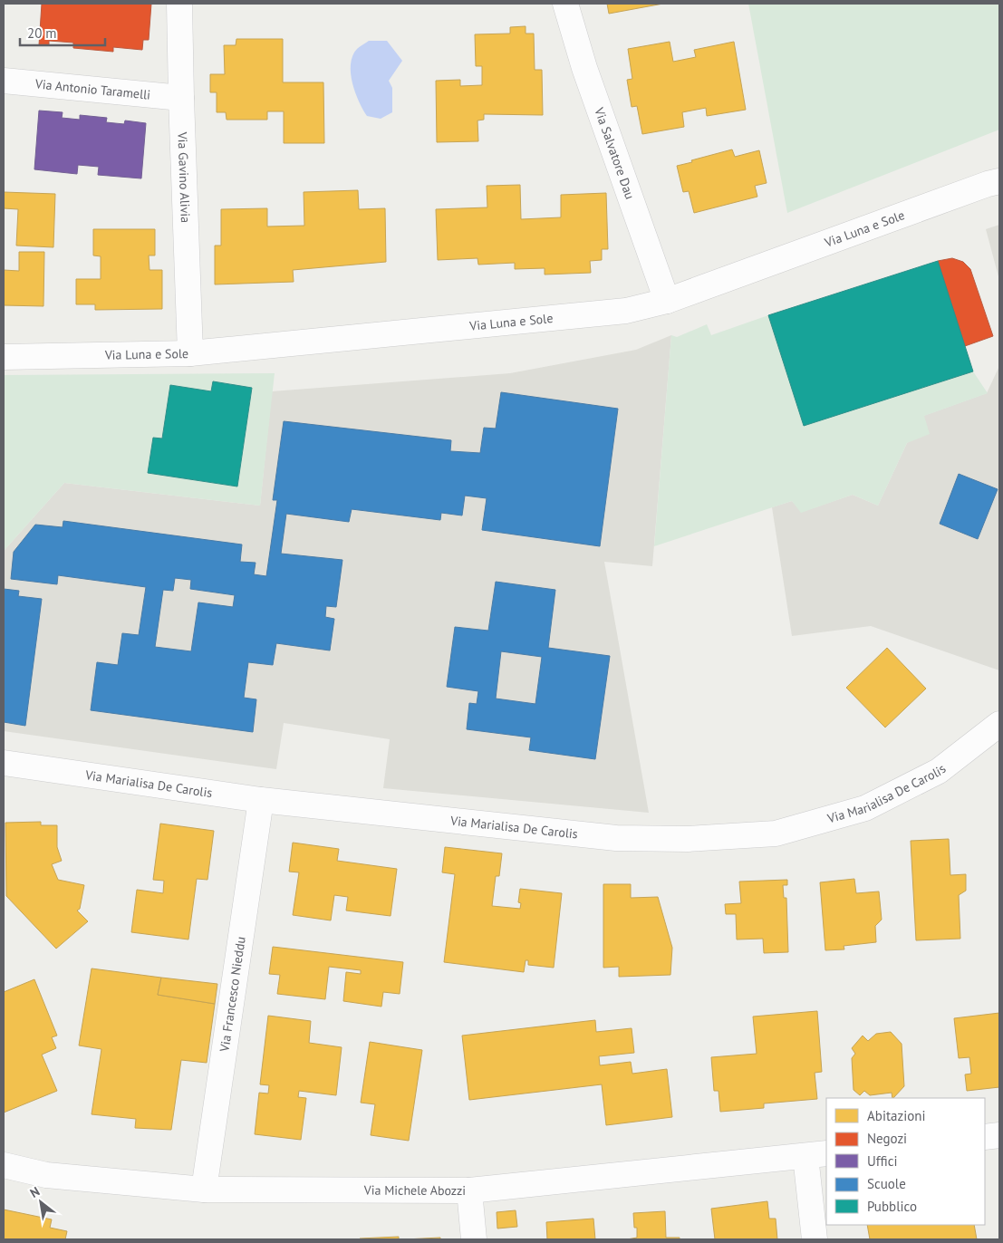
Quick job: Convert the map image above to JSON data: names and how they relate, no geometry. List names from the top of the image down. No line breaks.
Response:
{"streets":{"street":["Via Antonio Taramelli","Via Salvatore Dau","Via Gavino Alivia","Via Luna e Sole","Via Marialisa De Carolis","Via Francesco Nieddu","Via Michele Abozzi"]},"crossings":[["Via Antonio Taramelli","Via Gavino Alivia"],["Via Salvatore Dau","Via Luna e Sole"],["Via Gavino Alivia","Via Luna e Sole"],["Via Marialisa De Carolis","Via Francesco Nieddu"],["Via Francesco Nieddu","Via Michele Abozzi"]],"legend":["Abitazioni","Negozi","Uffici","Scuole","Pubblico"],"scale_bar":"20 m","north":"top left"}
